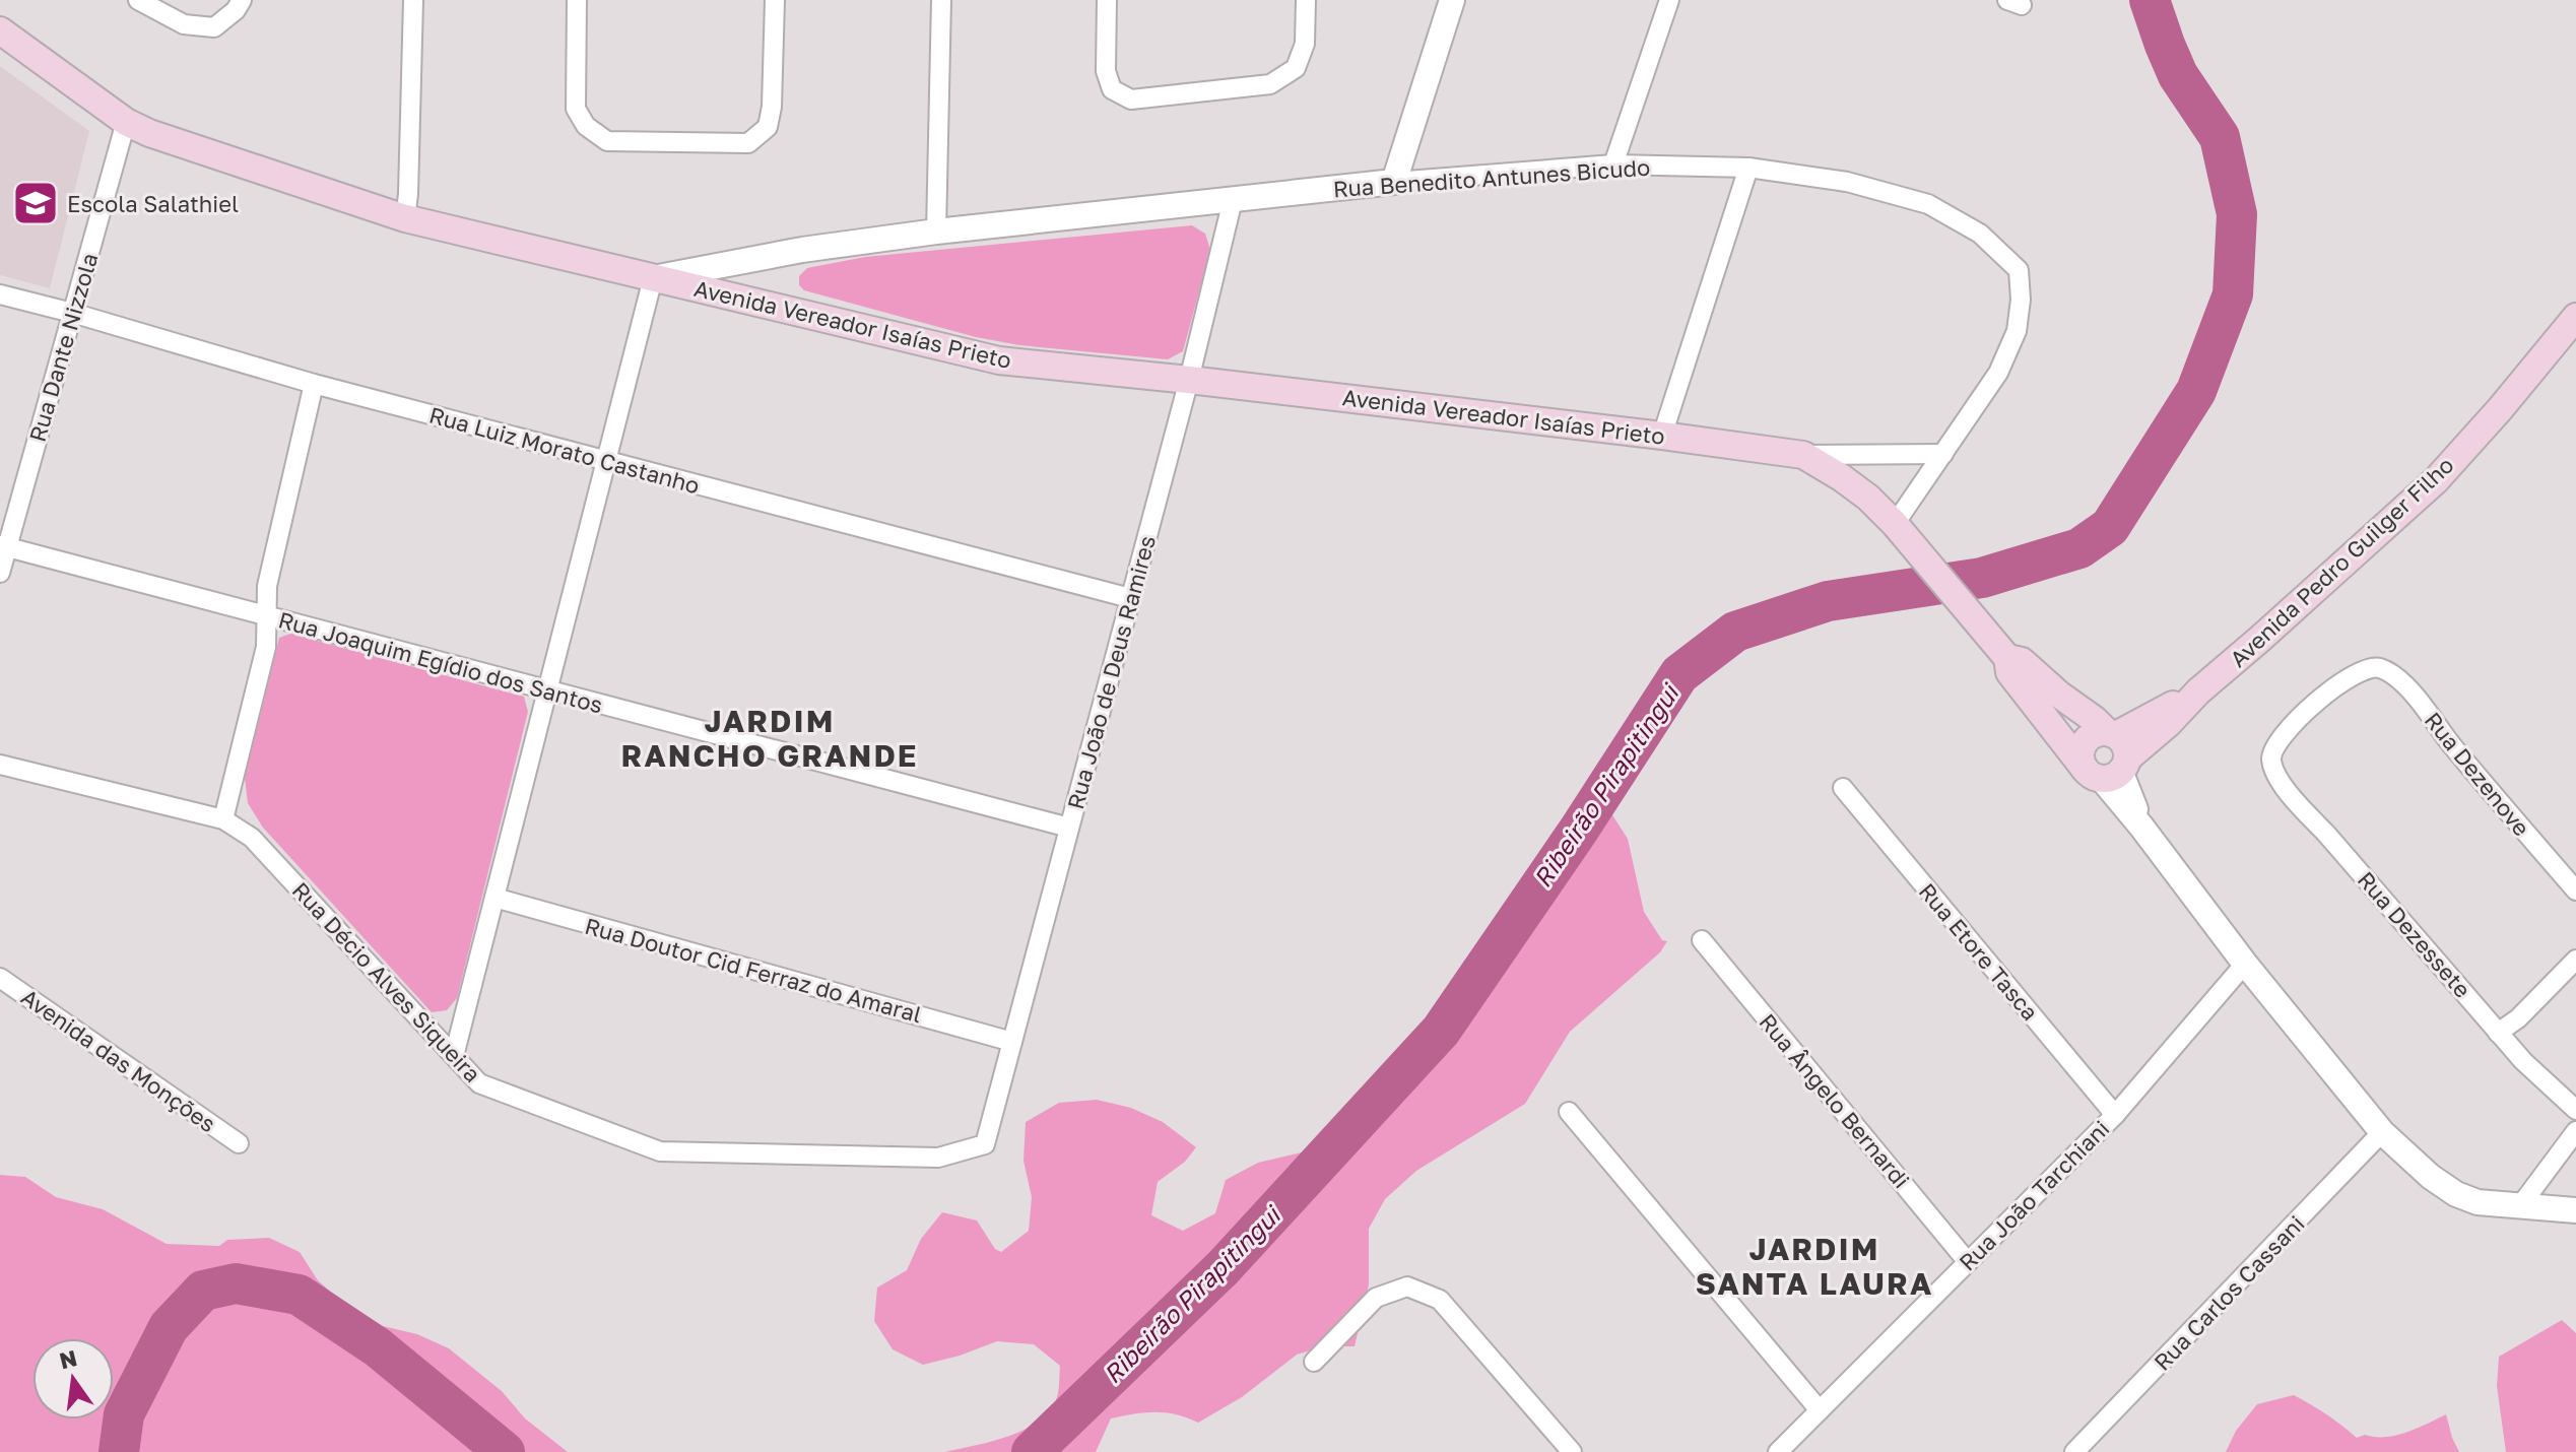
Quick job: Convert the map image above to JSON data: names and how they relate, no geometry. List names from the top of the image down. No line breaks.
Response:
{"streets":{"main road":["Avenida Vereador Isaías Prieto","Avenida Pedro Guilger Filho"],"street":["Rua Benedito Antunes Bicudo","Rua Dante Nizzola","Rua Luiz Morato Castanho","Rua Joaquim Egídio dos Santos","Rua João de Deus Ramires","Rua Dezenove","Rua Dezessete","Rua Etore Tasca","Rua Doutor Cid Ferraz do Amaral","Rua Décio Alves Siqueira","Avenida das Monções","Rua Ângelo Bernardi","Rua João Tarchiani","Rua Carlos Cassani"]},"crossings":[["Rua Benedito Antunes Bicudo","Avenida Vereador Isaías Prieto"],["Rua Benedito Antunes Bicudo","Rua João de Deus Ramires"],["Avenida Vereador Isaías Prieto","Rua Dante Nizzola"],["Avenida Vereador Isaías Prieto","Avenida Pedro Guilger Filho"],["Avenida Vereador Isaías Prieto","Rua João de Deus Ramires"],["Rua Dante Nizzola","Rua Luiz Morato Castanho"],["Rua Dante Nizzola","Rua Joaquim Egídio dos Santos"],["Rua Luiz Morato Castanho","Rua João de Deus Ramires"],["Rua Joaquim Egídio dos Santos","Rua João de Deus Ramires"],["Rua João de Deus Ramires","Rua Doutor Cid Ferraz do Amaral"],["Rua João de Deus Ramires","Rua Décio Alves Siqueira"],["Rua Dezenove","Rua Dezessete"],["Rua Etore Tasca","Rua João Tarchiani"],["Rua Ângelo Bernardi","Rua João Tarchiani"]],"districts":["JARDIM RANCHO GRANDE","JARDIM SANTA LAURA"],"water":["Ribeirão Pirapitingui"],"places":{"school or university":["Escola Salathiel"]},"north":"top"}
